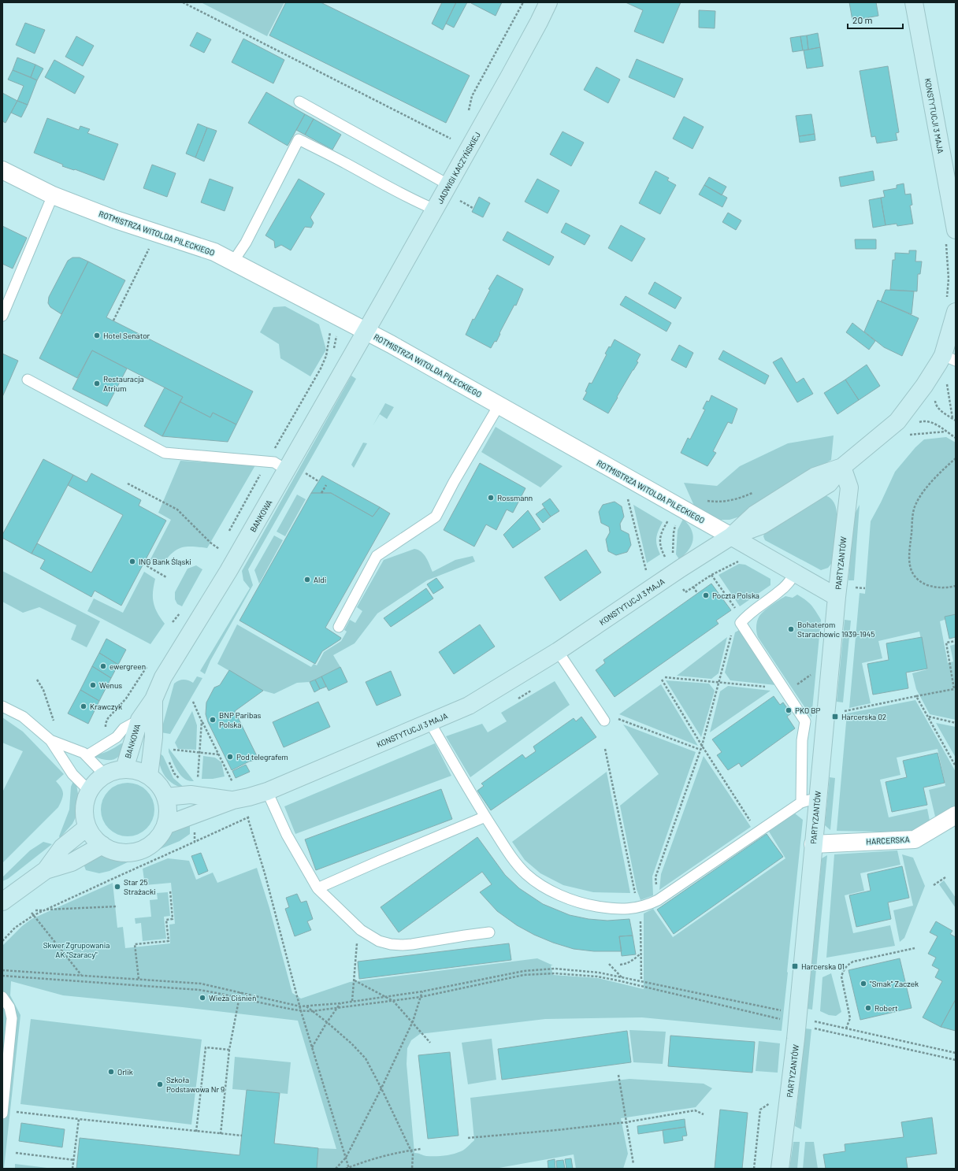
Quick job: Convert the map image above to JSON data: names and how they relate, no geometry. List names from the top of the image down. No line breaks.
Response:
{"streets":{"street":["KONSTYTUCJI 3 MAJA","JADWIGI KACZYŃSKIEJ","ROTMISTRZA WITOLDA PILECKIEGO","BANKOWA","PARTYZANTÓW","HARCERSKA"]},"crossings":[["KONSTYTUCJI 3 MAJA","ROTMISTRZA WITOLDA PILECKIEGO"],["KONSTYTUCJI 3 MAJA","BANKOWA"],["KONSTYTUCJI 3 MAJA","PARTYZANTÓW"],["JADWIGI KACZYŃSKIEJ","ROTMISTRZA WITOLDA PILECKIEGO"],["JADWIGI KACZYŃSKIEJ","BANKOWA"],["ROTMISTRZA WITOLDA PILECKIEGO","BANKOWA"],["ROTMISTRZA WITOLDA PILECKIEGO","PARTYZANTÓW"],["PARTYZANTÓW","HARCERSKA"]],"parks":["Skwer Zgrupowania AK \"Szaracy\""],"places":{"other":["Hotel Senator","Restauracja Atrium","Rossmann","ING Bank Śląski","Aldi","Poczta Polska","Bohaterom Starachowic 1939-1945","ewergreen","Wenus","Krawczyk","PKO BP","BNP Paribas Polska","Pod telegrafem","Star 25 Strażacki","\"Smak\" Zaczek","Wieża Ciśnień","Robert","Orlik","Szkoła Podstawowa Nr 9"],"transit":["Harcerska 02","Harcerska 01"]},"scale_bar":"20 m"}
